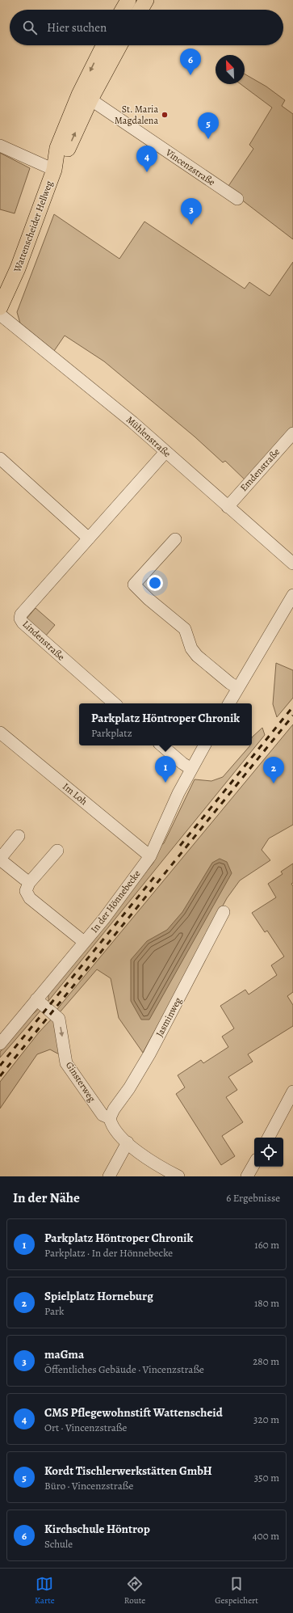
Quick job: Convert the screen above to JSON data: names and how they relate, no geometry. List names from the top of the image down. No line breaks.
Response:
{"streets":{"main road":["Wattenscheider Hellweg"],"street":["Vincenzstraße","Mühlenstraße","Emdenstraße","Lindenstraße","Im Loh","In der Hönnebecke","Jasminweg","Ginsterweg"]},"crossings":[["Vincenzstraße","Wattenscheider Hellweg"],["Mühlenstraße","Emdenstraße"],["Mühlenstraße","Lindenstraße"],["Im Loh","In der Hönnebecke"],["In der Hönnebecke","Ginsterweg"],["Jasminweg","Ginsterweg"]],"one_way":["Ginsterweg"],"places":["St. Maria Magdalena"],"north":"top left","page":{"search":"Hier suchen","pins":["6","5","4","3","1","2"],"popup":["Parkplatz Höntroper Chronik","Parkplatz"],"heading":["In der Nähe","6 Ergebnisse"],"list":[{"mark":"1","name":"Parkplatz Höntroper Chronik","note":"Parkplatz · In der Hönnebecke","value":"160 m"},{"mark":"2","name":"Spielplatz Horneburg","note":"Park","value":"180 m"},{"mark":"3","name":"maGma","note":"Öffentliches Gebäude · Vincenzstraße","value":"280 m"},{"mark":"4","name":"CMS Pflegewohnstift Wattenscheid","note":"Ort · Vincenzstraße","value":"320 m"},{"mark":"5","name":"Kordt Tischlerwerkstätten GmbH","note":"Büro · Vincenzstraße","value":"350 m"},{"mark":"6","name":"Kirchschule Höntrop","note":"Schule","value":"400 m"}],"nav":["Karte","Route","Gespeichert"]}}
